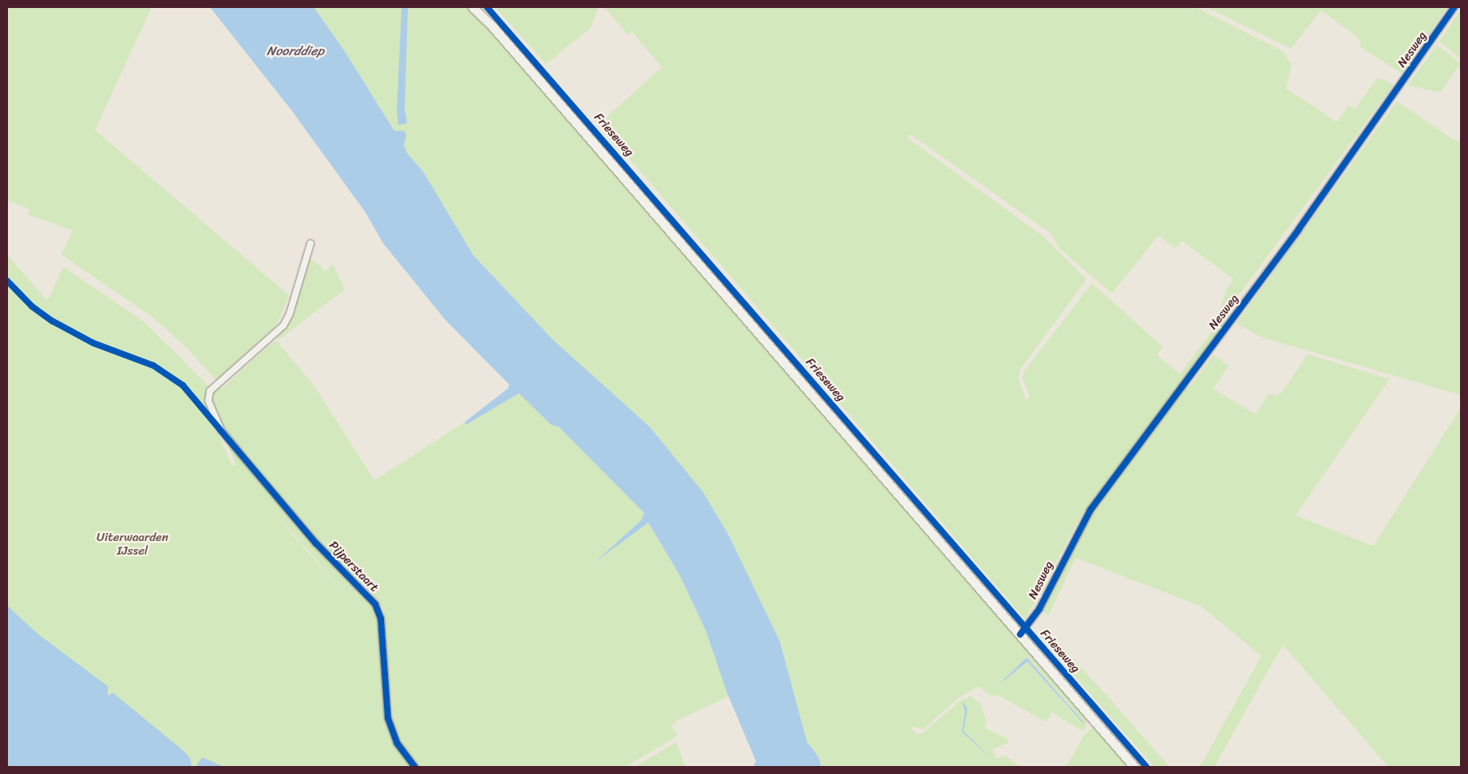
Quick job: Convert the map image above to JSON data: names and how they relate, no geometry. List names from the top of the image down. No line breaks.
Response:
{"streets":{"main road":["Frieseweg"],"street":["Nesweg","Pijperstaart"]},"crossings":[["Nesweg","Frieseweg"]],"water":["Noorddiep"],"parks":["Uiterwaarden IJssel"]}
